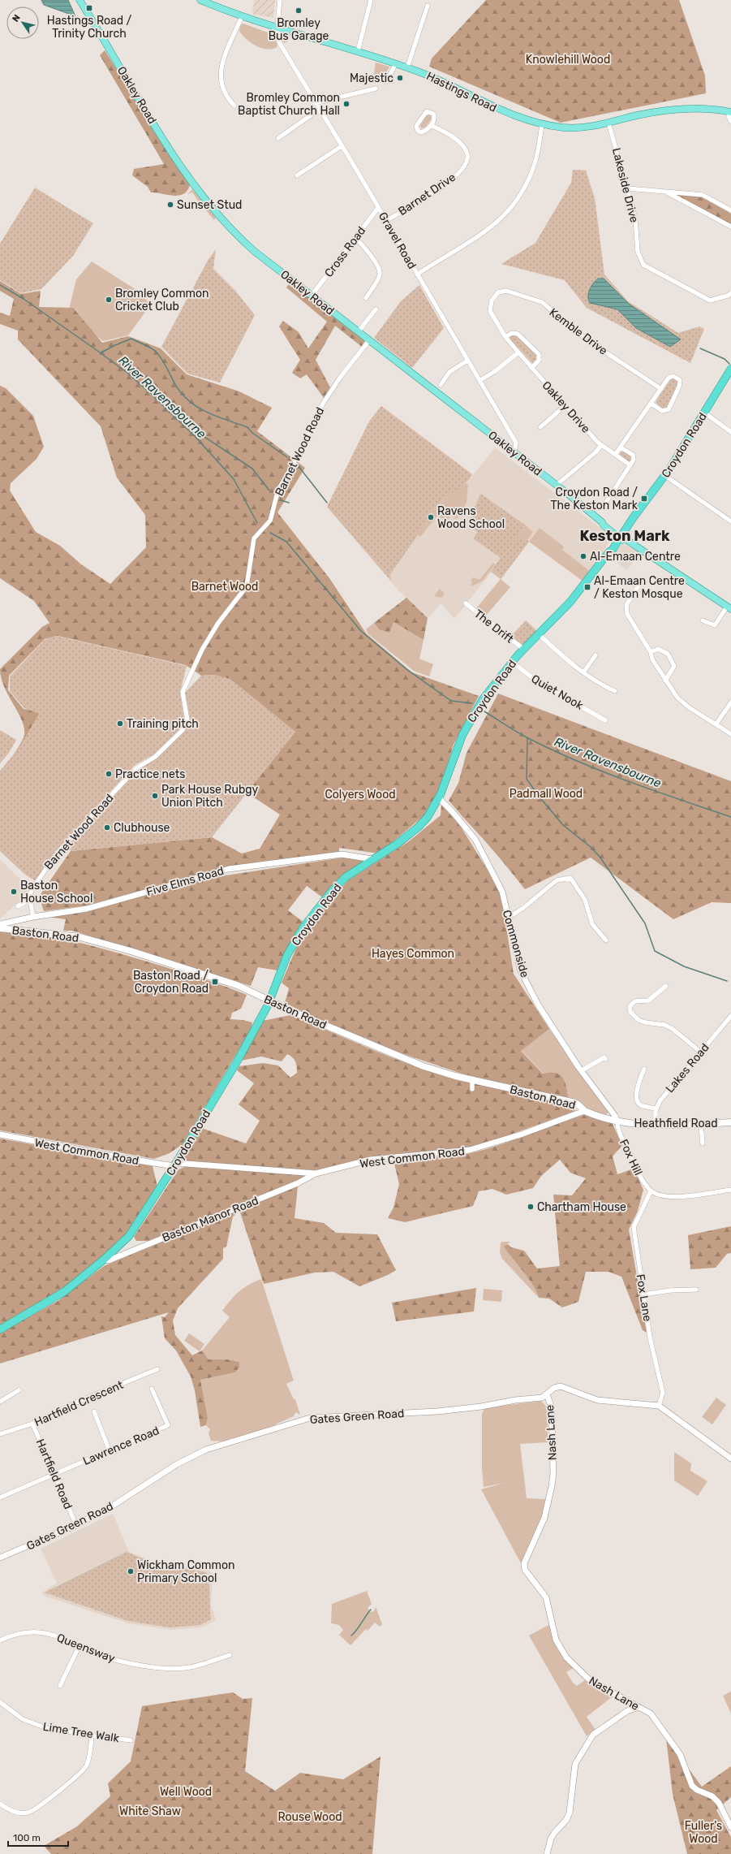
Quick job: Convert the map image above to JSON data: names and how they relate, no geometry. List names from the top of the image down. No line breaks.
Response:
{"streets":{"highway":["Croydon Road"],"main road":["Hastings Road","Oakley Road","Baston Road","Heathfield Road"],"street":["Lakeside Drive","Barnet Drive","Gravel Road","Cross Road","Kemble Drive","Oakley Drive","Barnet Wood Road","The Drift","Quiet Nook","Five Elms Road","Commonside","Lakes Road","West Common Road","Fox Hill","Baston Manor Road","Fox Lane","Hartfield Crescent","Gates Green Road","Nash Lane","Lawrence Road","Hartfield Road","Queensway","Lime Tree Walk"]},"crossings":[["Hastings Road","Lakeside Drive"],["Hastings Road","Gravel Road"],["Oakley Road","Gravel Road"],["Oakley Road","Cross Road"],["Oakley Road","Croydon Road"],["Oakley Road","Barnet Wood Road"],["Barnet Drive","Gravel Road"],["Gravel Road","Cross Road"],["Kemble Drive","Oakley Drive"],["Croydon Road","The Drift"],["Croydon Road","Quiet Nook"],["Croydon Road","Five Elms Road"],["Croydon Road","Baston Road"],["Croydon Road","Commonside"],["Croydon Road","West Common Road"],["Croydon Road","Baston Manor Road"],["Baston Road","Heathfield Road"],["Baston Road","West Common Road"],["Commonside","Heathfield Road"],["Commonside","Fox Hill"],["Lakes Road","Heathfield Road"],["Heathfield Road","West Common Road"],["Heathfield Road","Fox Hill"],["West Common Road","Baston Manor Road"],["Fox Hill","Fox Lane"],["Fox Lane","Gates Green Road"],["Hartfield Crescent","Hartfield Road"],["Gates Green Road","Nash Lane"],["Gates Green Road","Hartfield Road"],["Lawrence Road","Hartfield Road"]],"districts":["Keston Mark"],"water":["River Ravensbourne"],"parks":["Knowlehill Wood","Barnet Wood","Padmall Wood","Colyers Wood","Hayes Common","Well Wood","White Shaw","Rouse Wood","Fuller's Wood"],"places":{"transit":["Hastings Road / Trinity Church","Croydon Road / The Keston Mark","Al-Emaan Centre / Keston Mosque","Baston Road / Croydon Road"],"other":["Bromley Bus Garage","Majestic","Bromley Common Baptist Church Hall","Sunset Stud","Bromley Common Cricket Club","Ravens Wood School","Al-Emaan Centre","Training pitch","Practice nets","Park House Rubgy Union Pitch","Clubhouse","Baston House School","Chartham House","Wickham Common Primary School"]},"scale_bar":"100 m","north":"top left"}
